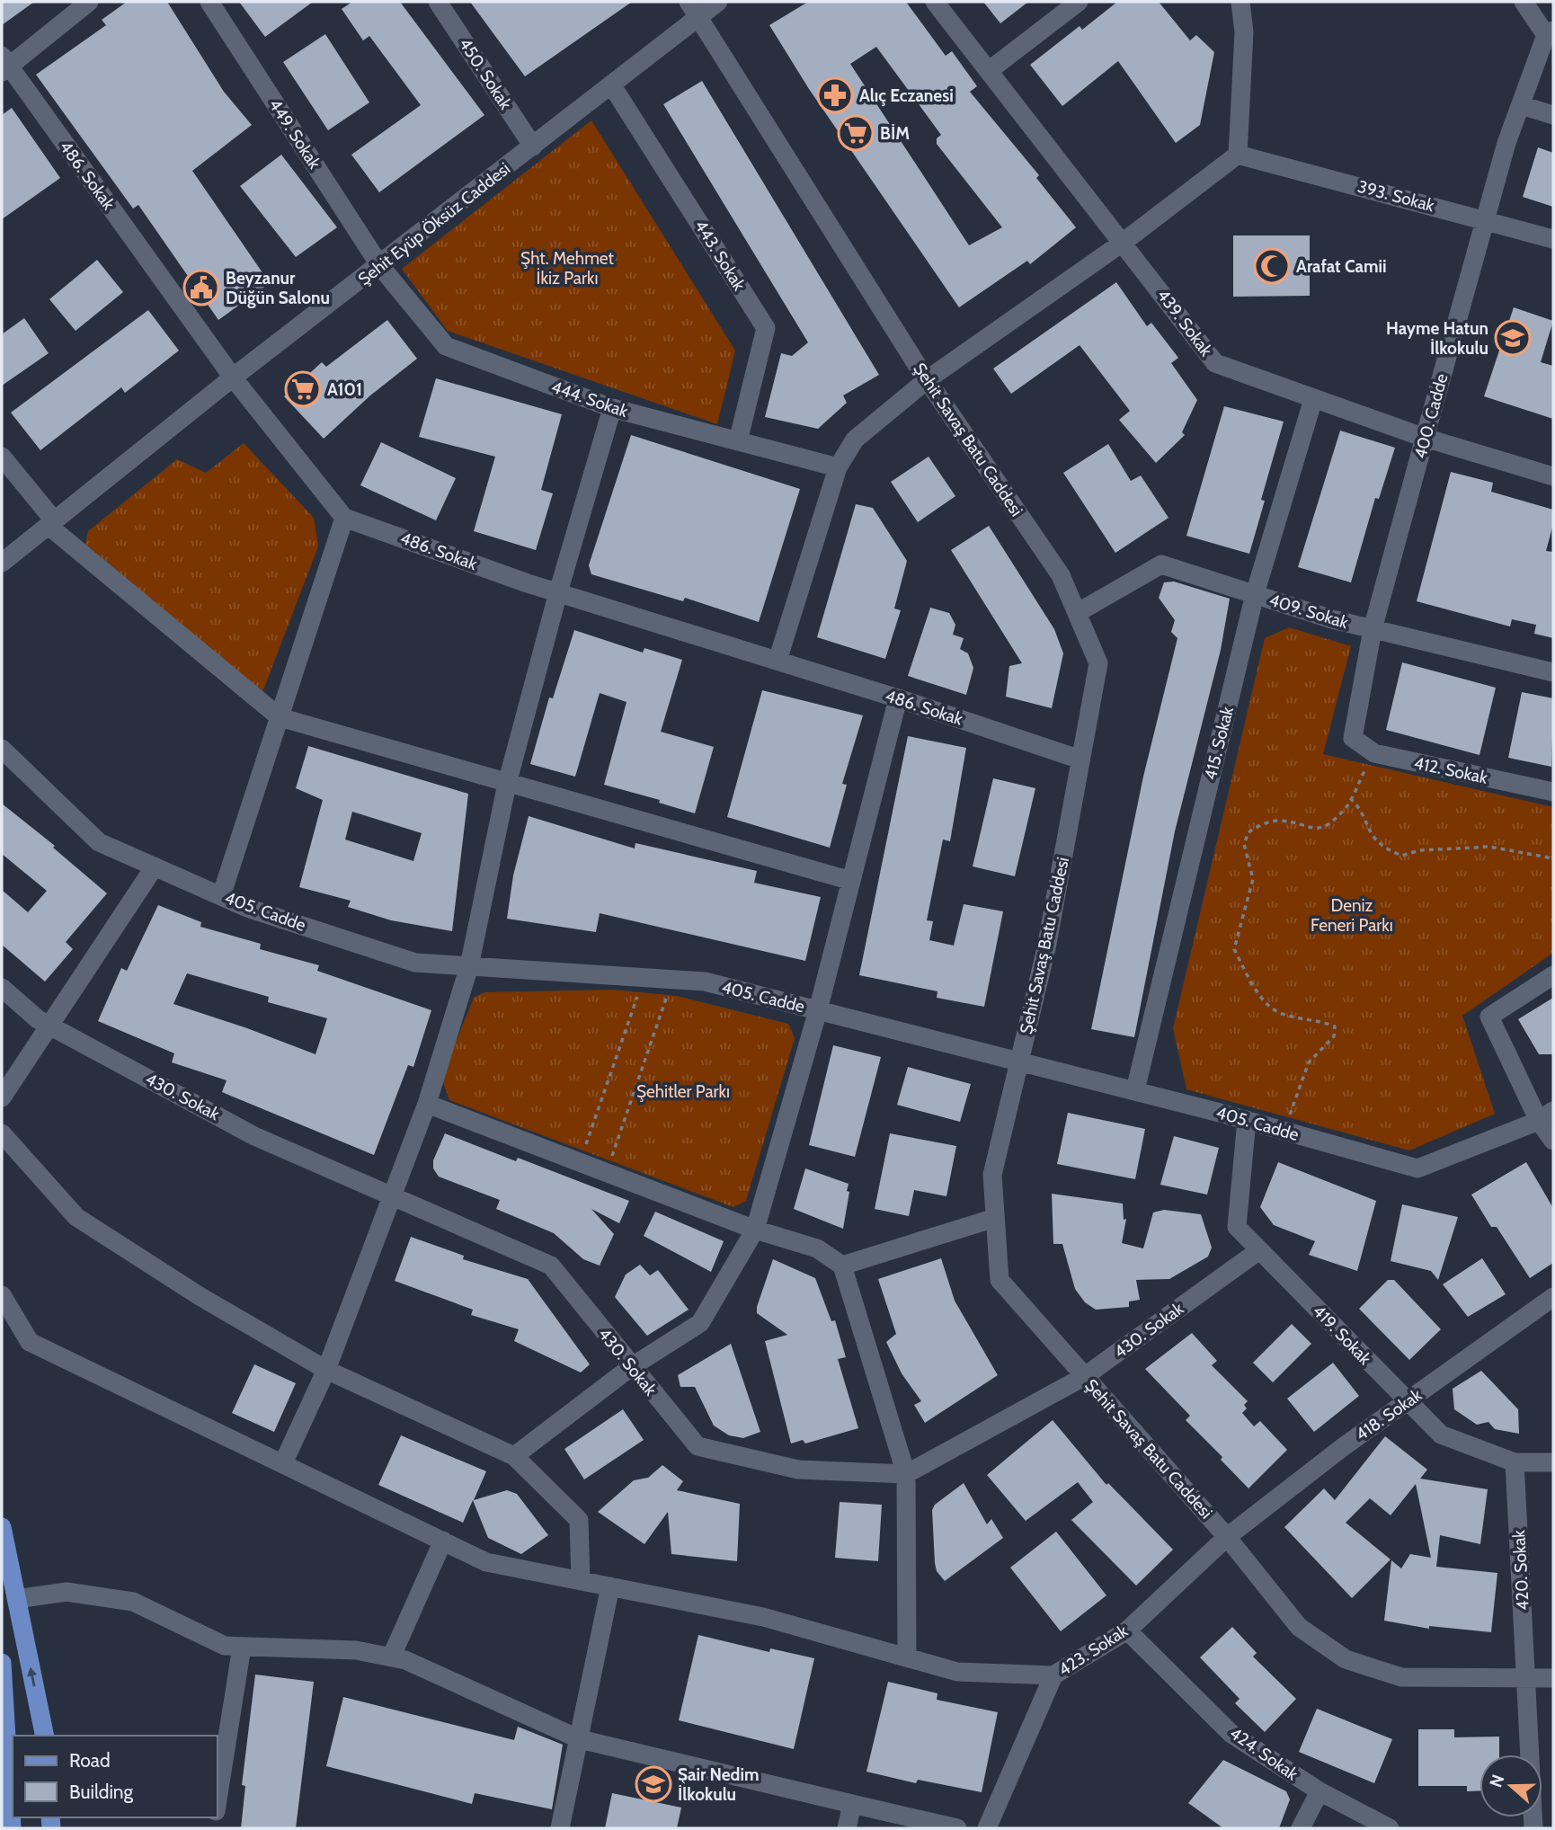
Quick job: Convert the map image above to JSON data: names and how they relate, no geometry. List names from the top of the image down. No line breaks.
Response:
{"streets":{"street":["450. Sokak","449. Sokak","486. Sokak","393. Sokak","Şehit Eyüp Öksüz Caddesi","443. Sokak","439. Sokak","444. Sokak","400. Cadde","Şehit Savaş Batu Caddesi","409. Sokak","415. Sokak","412. Sokak","405. Cadde","430. Sokak","419. Sokak","418. Sokak","420. Sokak","423. Sokak","424. Sokak"]},"crossings":[["450. Sokak","Şehit Eyüp Öksüz Caddesi"],["449. Sokak","Şehit Eyüp Öksüz Caddesi"],["449. Sokak","444. Sokak"],["486. Sokak","Şehit Eyüp Öksüz Caddesi"],["486. Sokak","Şehit Savaş Batu Caddesi"],["393. Sokak","400. Cadde"],["Şehit Eyüp Öksüz Caddesi","443. Sokak"],["Şehit Eyüp Öksüz Caddesi","444. Sokak"],["Şehit Eyüp Öksüz Caddesi","Şehit Savaş Batu Caddesi"],["443. Sokak","444. Sokak"],["439. Sokak","400. Cadde"],["439. Sokak","415. Sokak"],["400. Cadde","409. Sokak"],["400. Cadde","412. Sokak"],["Şehit Savaş Batu Caddesi","409. Sokak"],["Şehit Savaş Batu Caddesi","405. Cadde"],["Şehit Savaş Batu Caddesi","430. Sokak"],["Şehit Savaş Batu Caddesi","418. Sokak"],["Şehit Savaş Batu Caddesi","420. Sokak"],["Şehit Savaş Batu Caddesi","423. Sokak"],["409. Sokak","415. Sokak"],["415. Sokak","405. Cadde"],["405. Cadde","419. Sokak"],["430. Sokak","419. Sokak"],["419. Sokak","418. Sokak"],["419. Sokak","420. Sokak"],["418. Sokak","423. Sokak"],["423. Sokak","424. Sokak"]],"parks":["Şht. Mehmet İkiz Parkı","Deniz Feneri Parkı","Şehitler Parkı"],"places":{"pharmacy":["Alıç Eczanesi"],"supermarket":["BİM","A101"],"mosque":["Arafat Camii"],"public building":["Beyzanur Düğün Salonu"],"school or university":["Hayme Hatun İlkokulu","Şair Nedim İlkokulu"]},"legend":["Road","Building"],"north":"left"}
